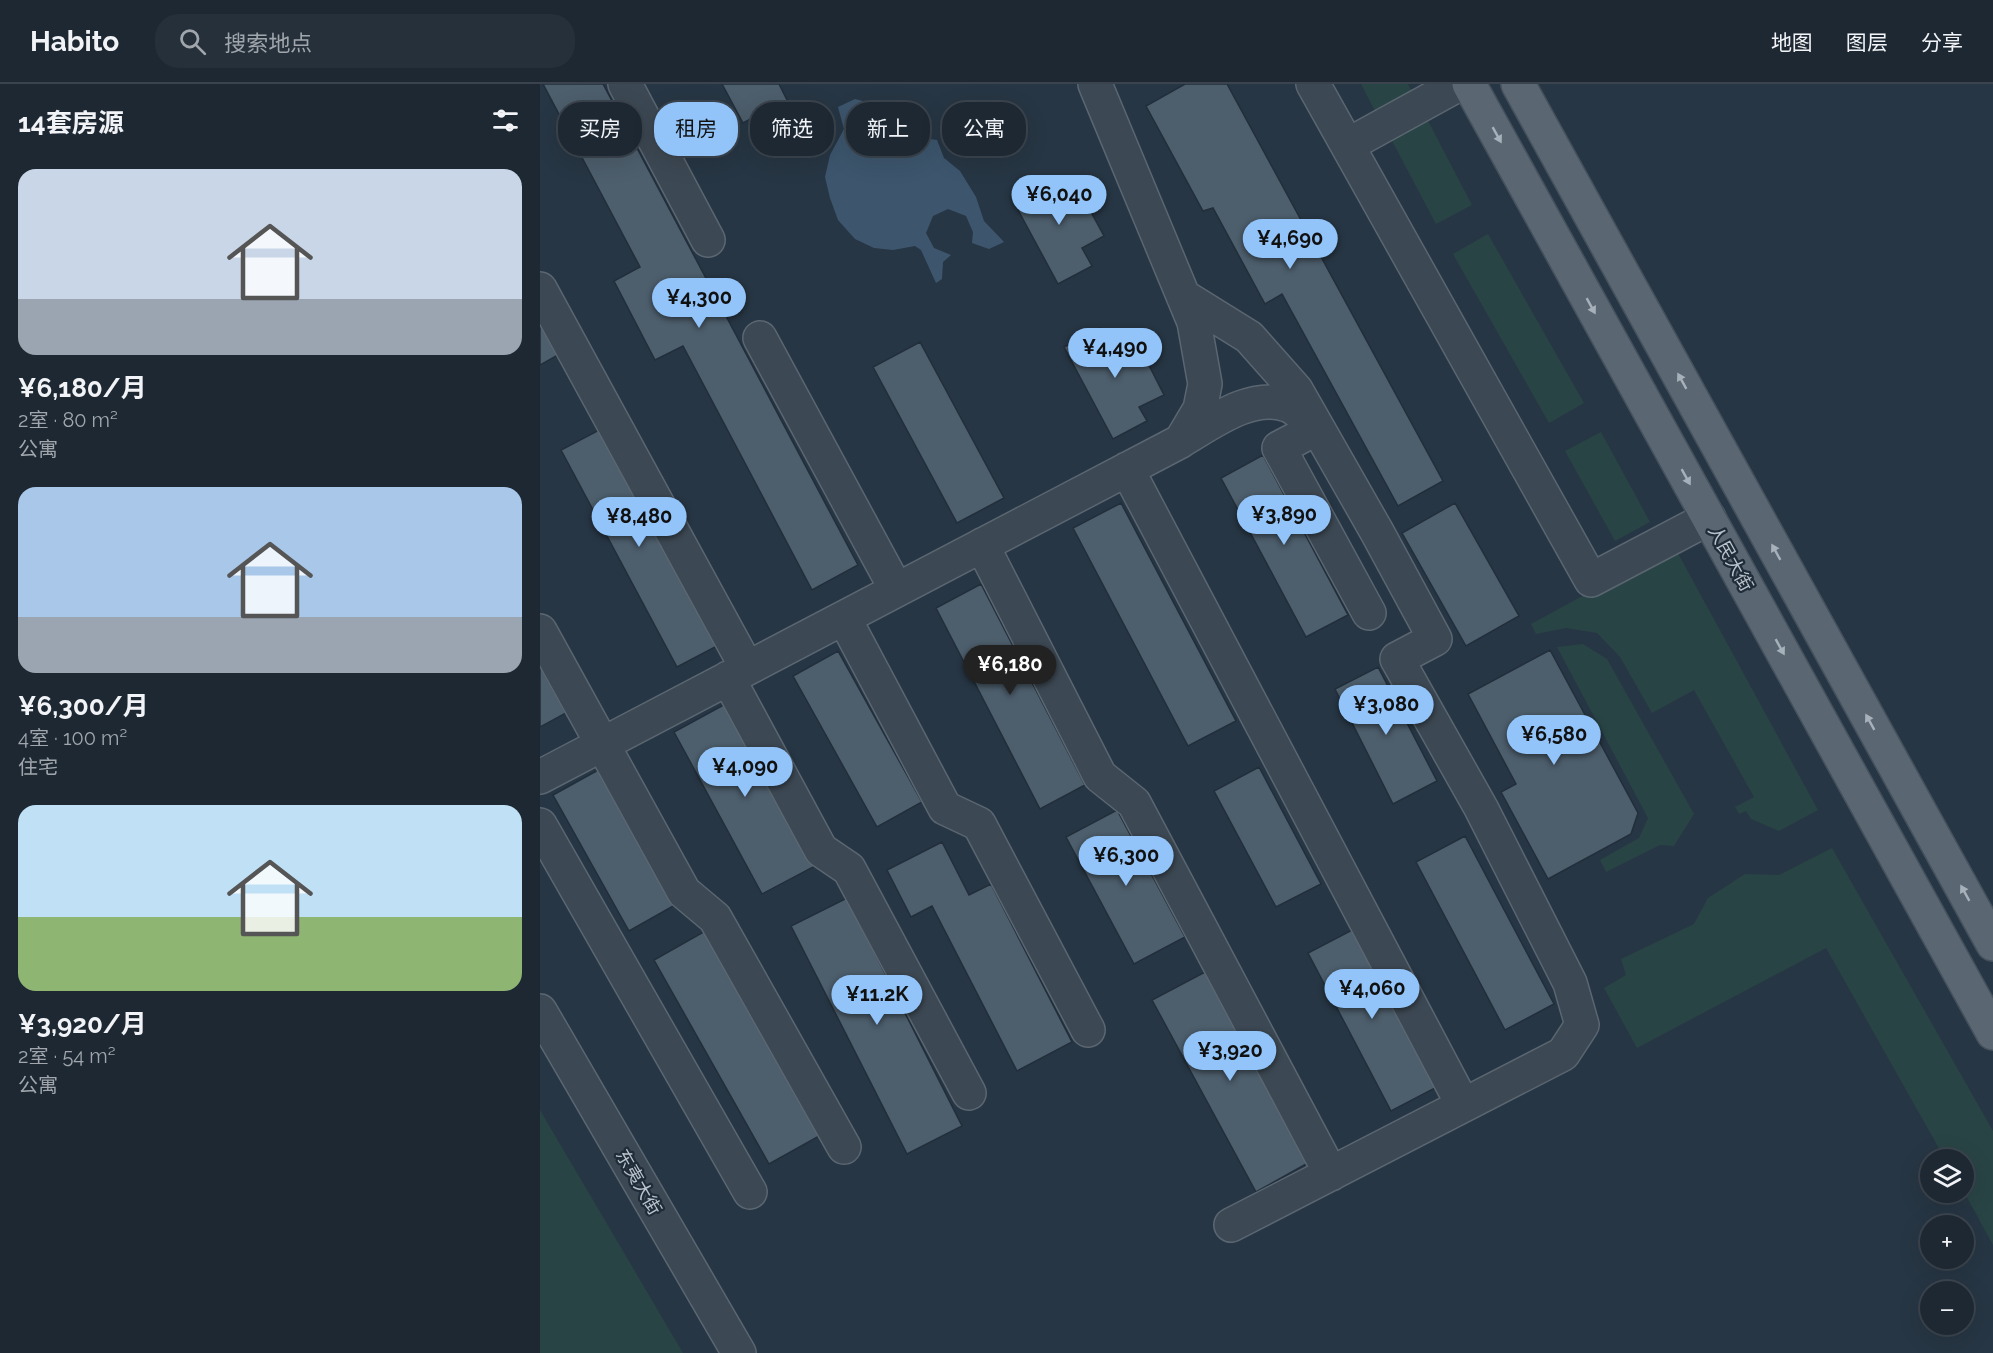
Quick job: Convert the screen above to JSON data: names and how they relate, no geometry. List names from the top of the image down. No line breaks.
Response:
{"streets":{"main road":["人民大街"],"street":["东夷大街"]},"page":{"header":"Habito","search":"搜索地点","nav":["地图","图层","分享"],"heading":"14套房源","chip":["买房","租房","筛选","新上","公寓"],"list":[{"name":"¥6,180/月","note":"2室 · 80 m² · 公寓"},{"name":"¥6,300/月","note":"4室 · 100 m² · 住宅"},{"name":"¥3,920/月","note":"2室 · 54 m² · 公寓"}],"price":["¥6,040","¥4,690","¥4,300","¥4,490","¥3,890","¥8,480","¥6,180","¥3,080","¥6,580","¥4,090","¥6,300","¥4,060","¥11.2K","¥3,920"],"map_buttons":["+","−"]}}
